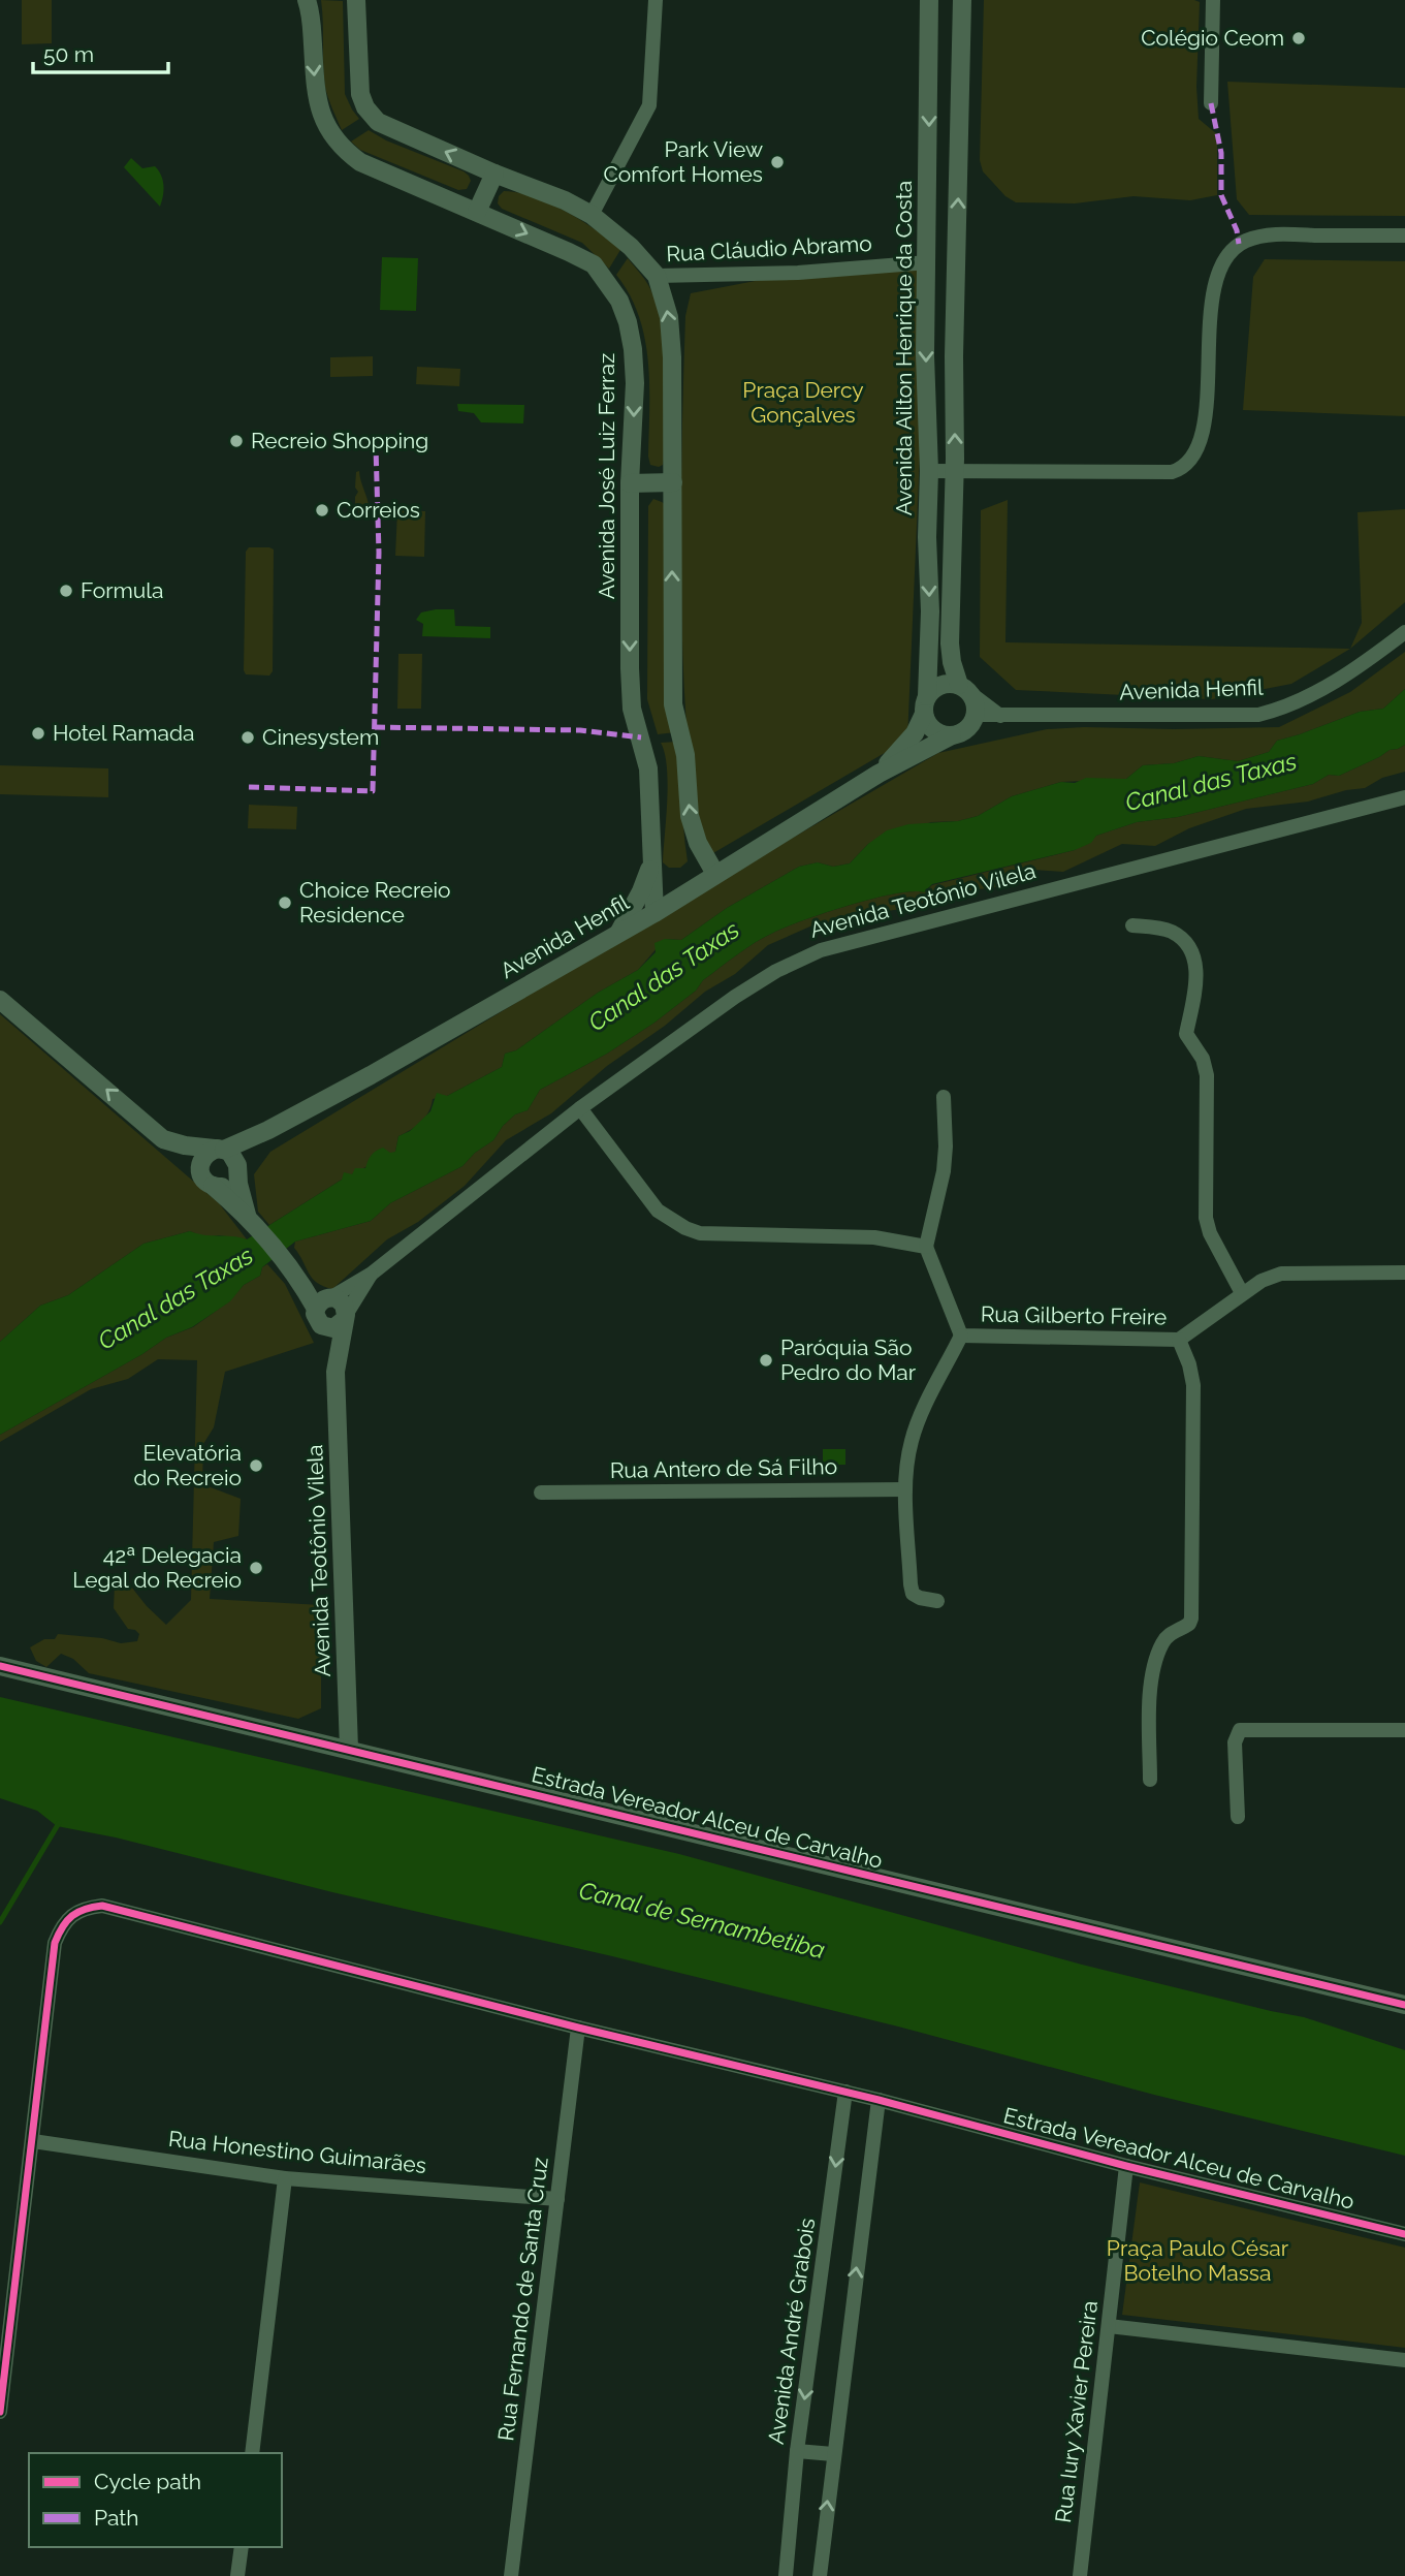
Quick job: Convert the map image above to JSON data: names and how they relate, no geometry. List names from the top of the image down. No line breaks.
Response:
{"streets":{"street":["Rua Cláudio Abramo","Avenida Ailton Henrique da Costa","Avenida José Luiz Ferraz","Avenida Henfil","Avenida Teotônio Vilela","Rua Gilberto Freire","Rua Antero de Sá Filho","Estrada Vereador Alceu de Carvalho","Rua Honestino Guimarães","Rua Fernando de Santa Cruz","Avenida André Grabois","Rua Iury Xavier Pereira"]},"crossings":[["Rua Cláudio Abramo","Avenida Ailton Henrique da Costa"],["Avenida Ailton Henrique da Costa","Avenida Henfil"],["Avenida José Luiz Ferraz","Avenida Henfil"],["Avenida Teotônio Vilela","Estrada Vereador Alceu de Carvalho"],["Estrada Vereador Alceu de Carvalho","Rua Honestino Guimarães"],["Estrada Vereador Alceu de Carvalho","Rua Fernando de Santa Cruz"],["Estrada Vereador Alceu de Carvalho","Avenida André Grabois"],["Estrada Vereador Alceu de Carvalho","Rua Iury Xavier Pereira"],["Rua Honestino Guimarães","Rua Fernando de Santa Cruz"]],"water":["Canal das Taxas","Canal de Sernambetiba"],"parks":["Praça Dercy Gonçalves","Praça Paulo César Botelho Massa"],"places":["Colégio Ceom","Park View Comfort Homes","Recreio Shopping","Correios","Formula","Hotel Ramada","Cinesystem","Choice Recreio Residence","Paróquia São Pedro do Mar","Elevatória do Recreio","42ª Delegacia Legal do Recreio"],"legend":["Cycle path","Path"],"scale_bar":"50 m"}
